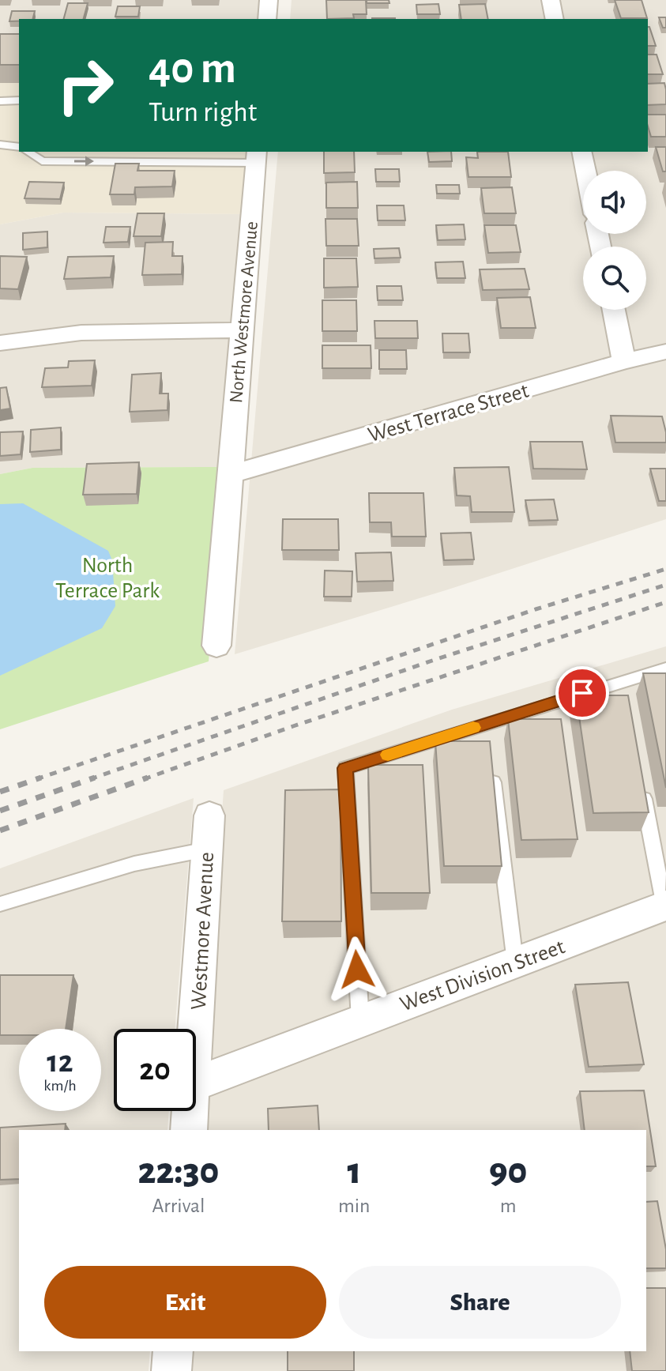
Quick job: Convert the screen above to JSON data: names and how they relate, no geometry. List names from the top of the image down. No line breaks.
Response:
{"streets":{"street":["North Westmore Avenue","West Terrace Street","Westmore Avenue","West Division Street"]},"crossings":[["North Westmore Avenue","West Terrace Street"]],"parks":["North Terrace Park"],"page":{"turn":["40 m","Turn right"],"speed":"12 km/h","limit":"20","eta":["22:30","Arrival","1","min","90","m"],"buttons":["Exit","Share"]}}
